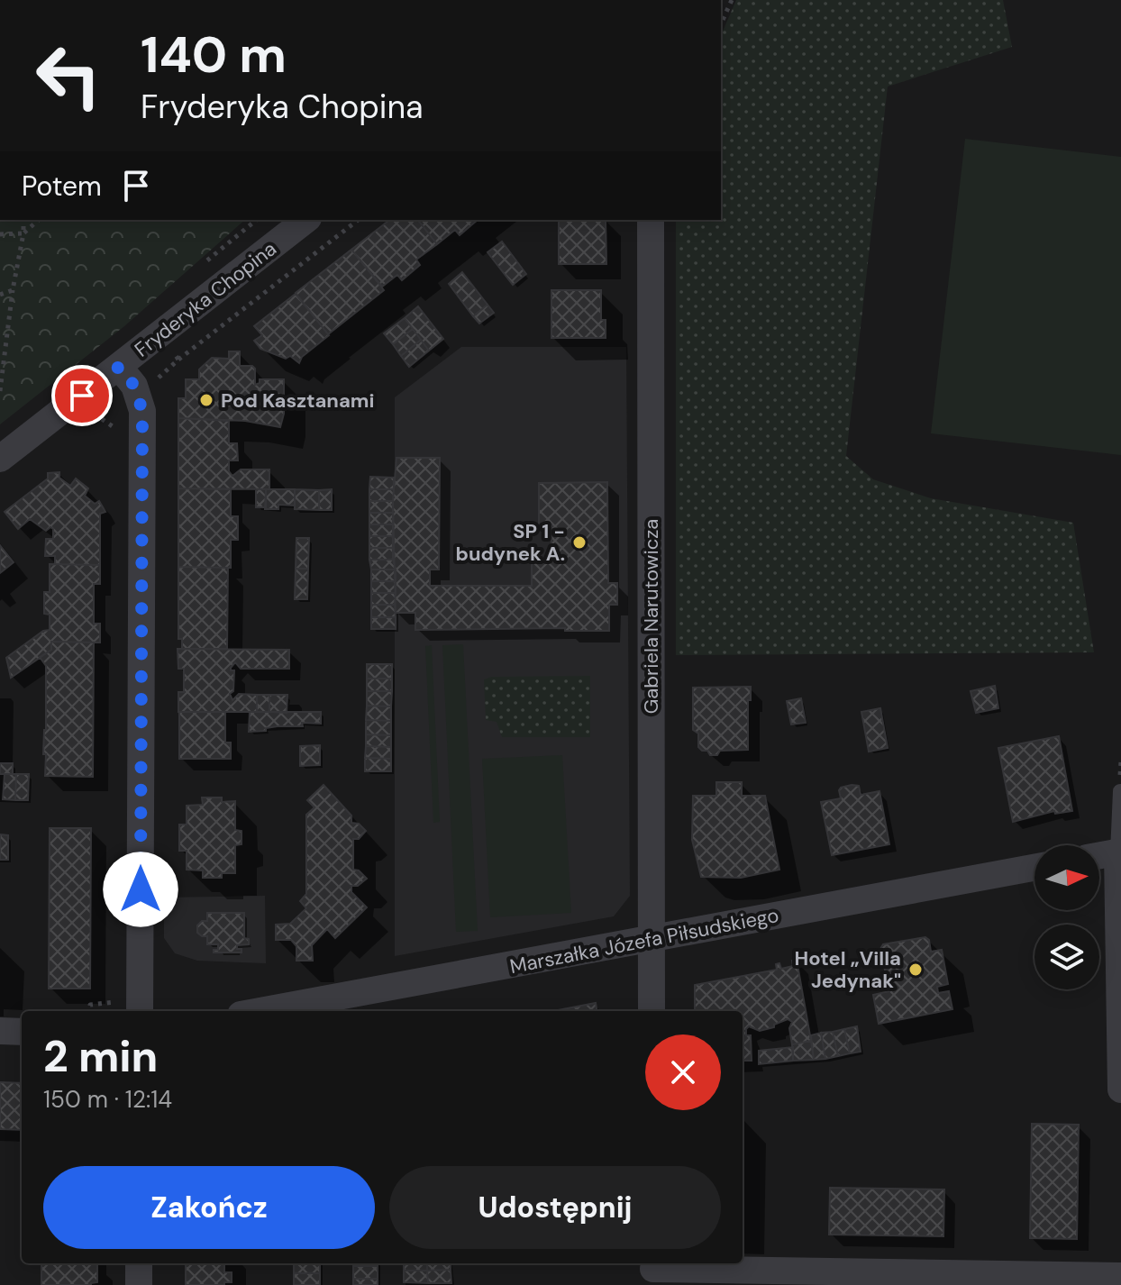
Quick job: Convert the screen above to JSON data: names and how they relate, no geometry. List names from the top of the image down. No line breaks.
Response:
{"streets":{"street":["Fryderyka Chopina","Gabriela Narutowicza","Marszałka Józefa Piłsudskiego"]},"crossings":[["Gabriela Narutowicza","Marszałka Józefa Piłsudskiego"]],"places":["Pod Kasztanami","SP 1 - budynek A.","Hotel „Villa Jedynak\""],"north":"right","page":{"turn":["140 m","Fryderyka Chopina"],"then":"Potem","heading":["2 min","150 m · 12:14"],"buttons":["Zakończ","Udostępnij"]}}
